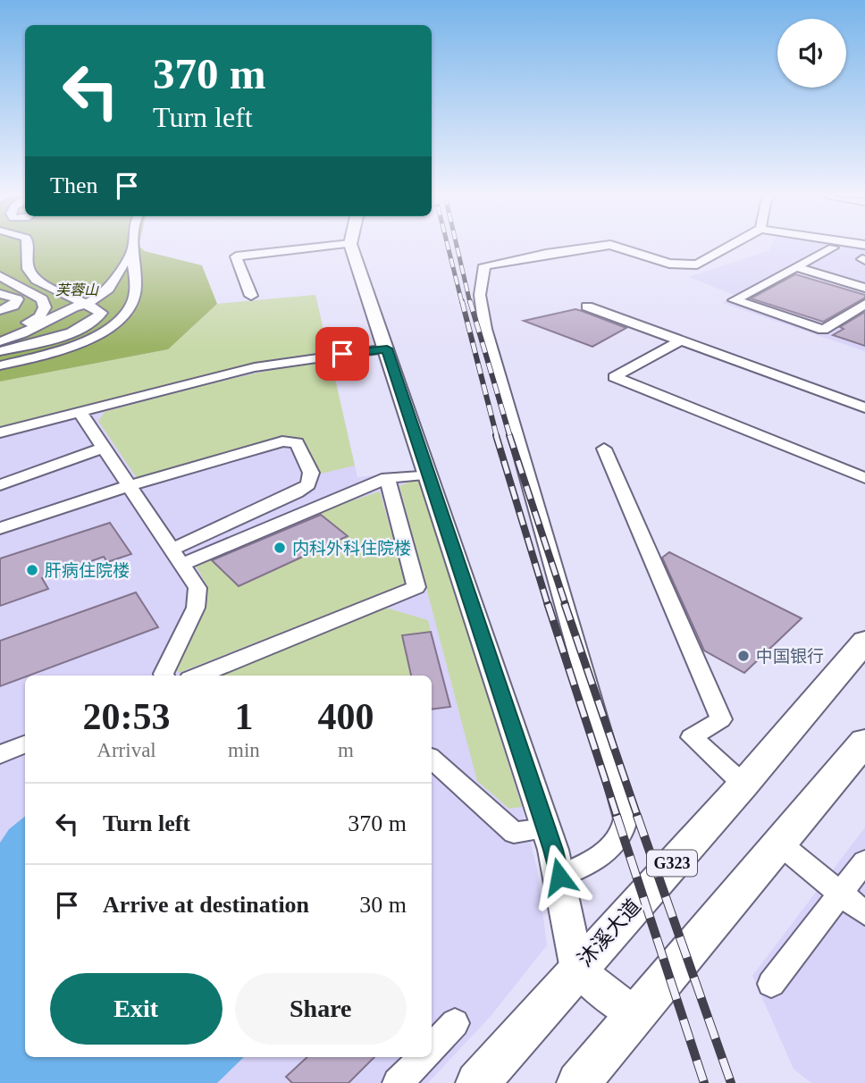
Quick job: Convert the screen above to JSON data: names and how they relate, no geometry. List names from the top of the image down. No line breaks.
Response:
{"streets":{"highway":["G323","沐溪大道"]},"parks":["芙蓉山"],"places":["内科外科住院楼","肝病住院楼","中国银行"],"page":{"turn":["370 m","Turn left"],"then":"Then","eta":["20:53","Arrival","1","min","400","m"],"list":[{"name":"Turn left","value":"370 m"},{"name":"Arrive at destination","value":"30 m"}],"buttons":["Exit","Share"]}}
